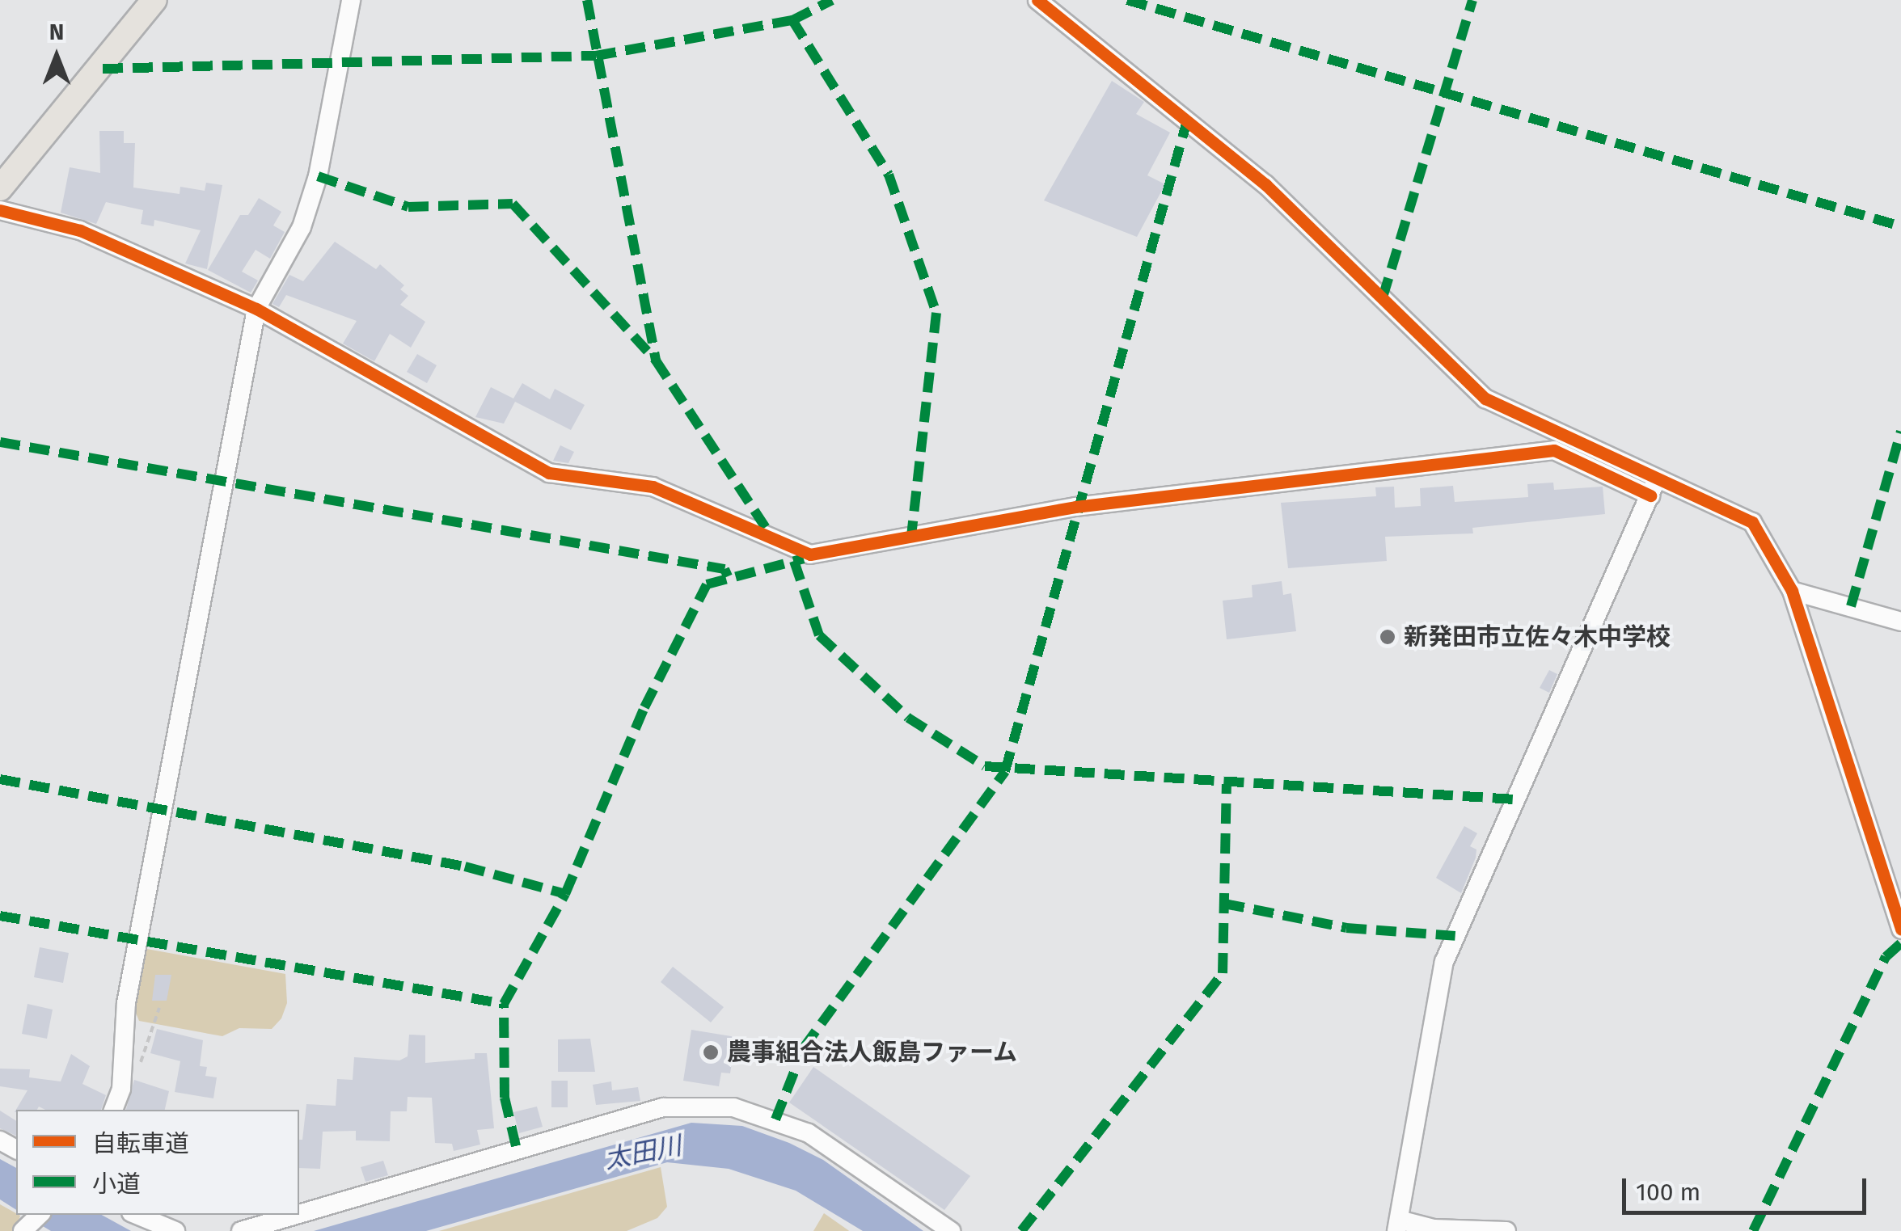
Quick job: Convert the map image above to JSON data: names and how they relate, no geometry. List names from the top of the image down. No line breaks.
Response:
{"water":["太田川"],"places":["新発田市立佐々木中学校","農事組合法人飯島ファーム"],"legend":["自転車道","小道"],"scale_bar":"100 m","north":"top"}
